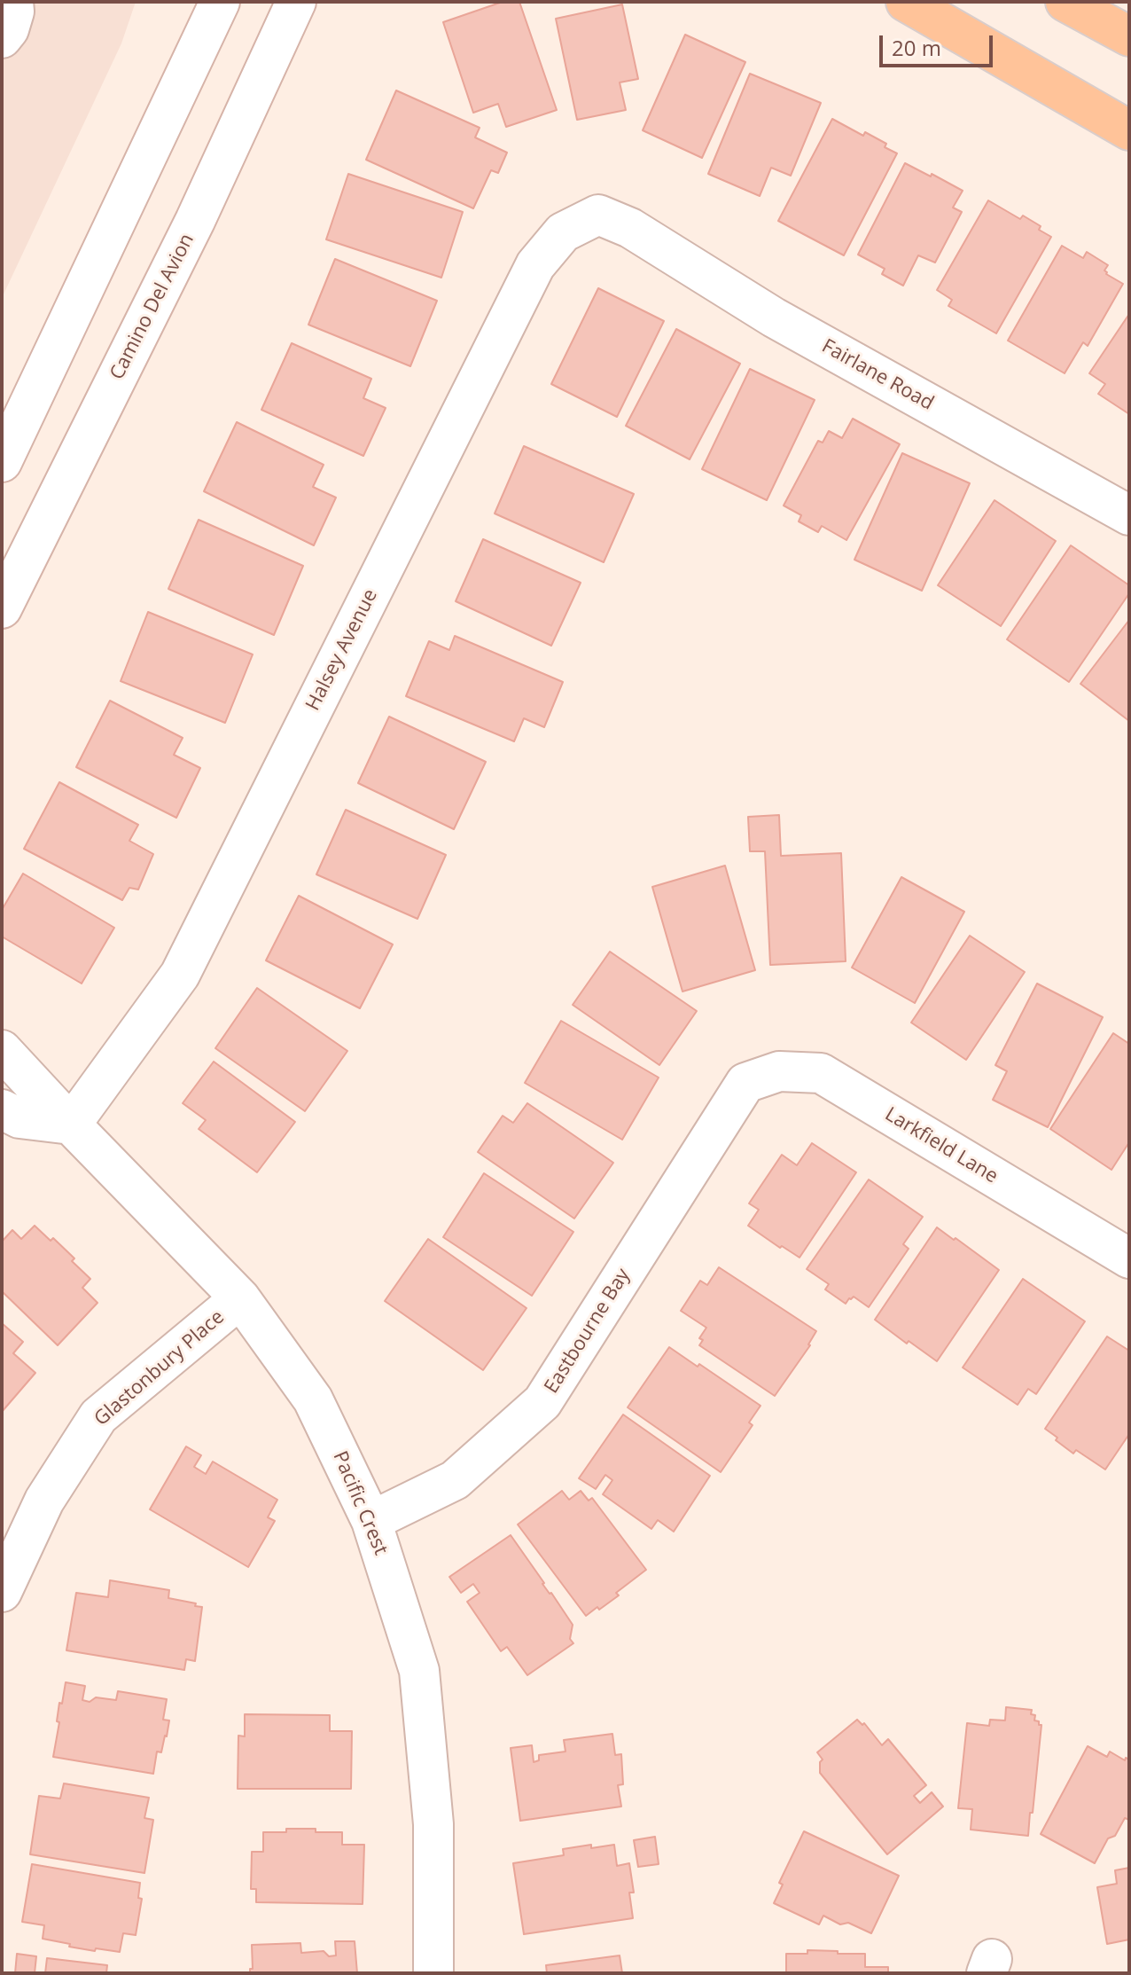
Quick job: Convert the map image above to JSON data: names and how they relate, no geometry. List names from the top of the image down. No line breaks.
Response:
{"streets":{"street":["Camino Del Avion","Fairlane Road","Halsey Avenue","Larkfield Lane","Eastbourne Bay","Glastonbury Place","Pacific Crest"]},"crossings":[["Fairlane Road","Halsey Avenue"],["Halsey Avenue","Pacific Crest"],["Larkfield Lane","Eastbourne Bay"],["Eastbourne Bay","Pacific Crest"],["Glastonbury Place","Pacific Crest"]],"scale_bar":"20 m"}
